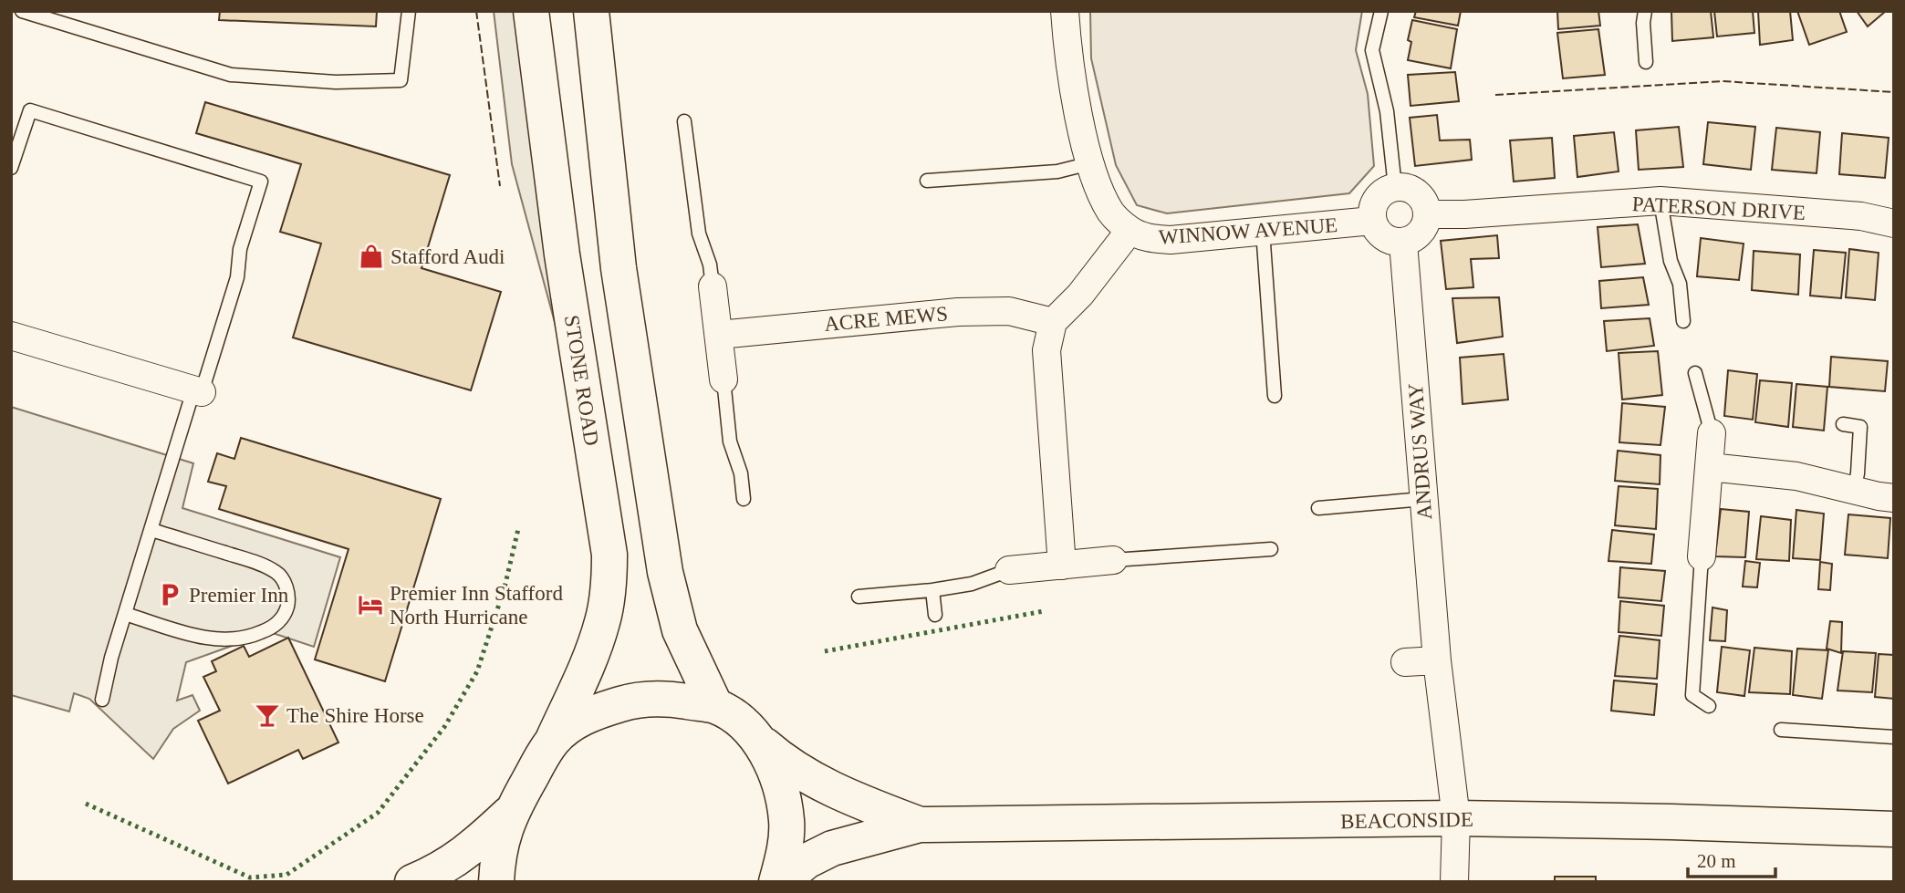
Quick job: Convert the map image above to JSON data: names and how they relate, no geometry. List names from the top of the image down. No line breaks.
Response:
{"streets":{"highway":["STONE ROAD","BEACONSIDE"],"street":["PATERSON DRIVE","WINNOW AVENUE","ACRE MEWS","ANDRUS WAY"]},"crossings":[["PATERSON DRIVE","WINNOW AVENUE"],["PATERSON DRIVE","ANDRUS WAY"],["WINNOW AVENUE","ANDRUS WAY"],["ANDRUS WAY","BEACONSIDE"]],"places":{"shop":["Stafford Audi"],"parking":["Premier Inn"],"hotel":["Premier Inn Stafford North Hurricane"],"bar":["The Shire Horse"]},"scale_bar":"20 m"}
